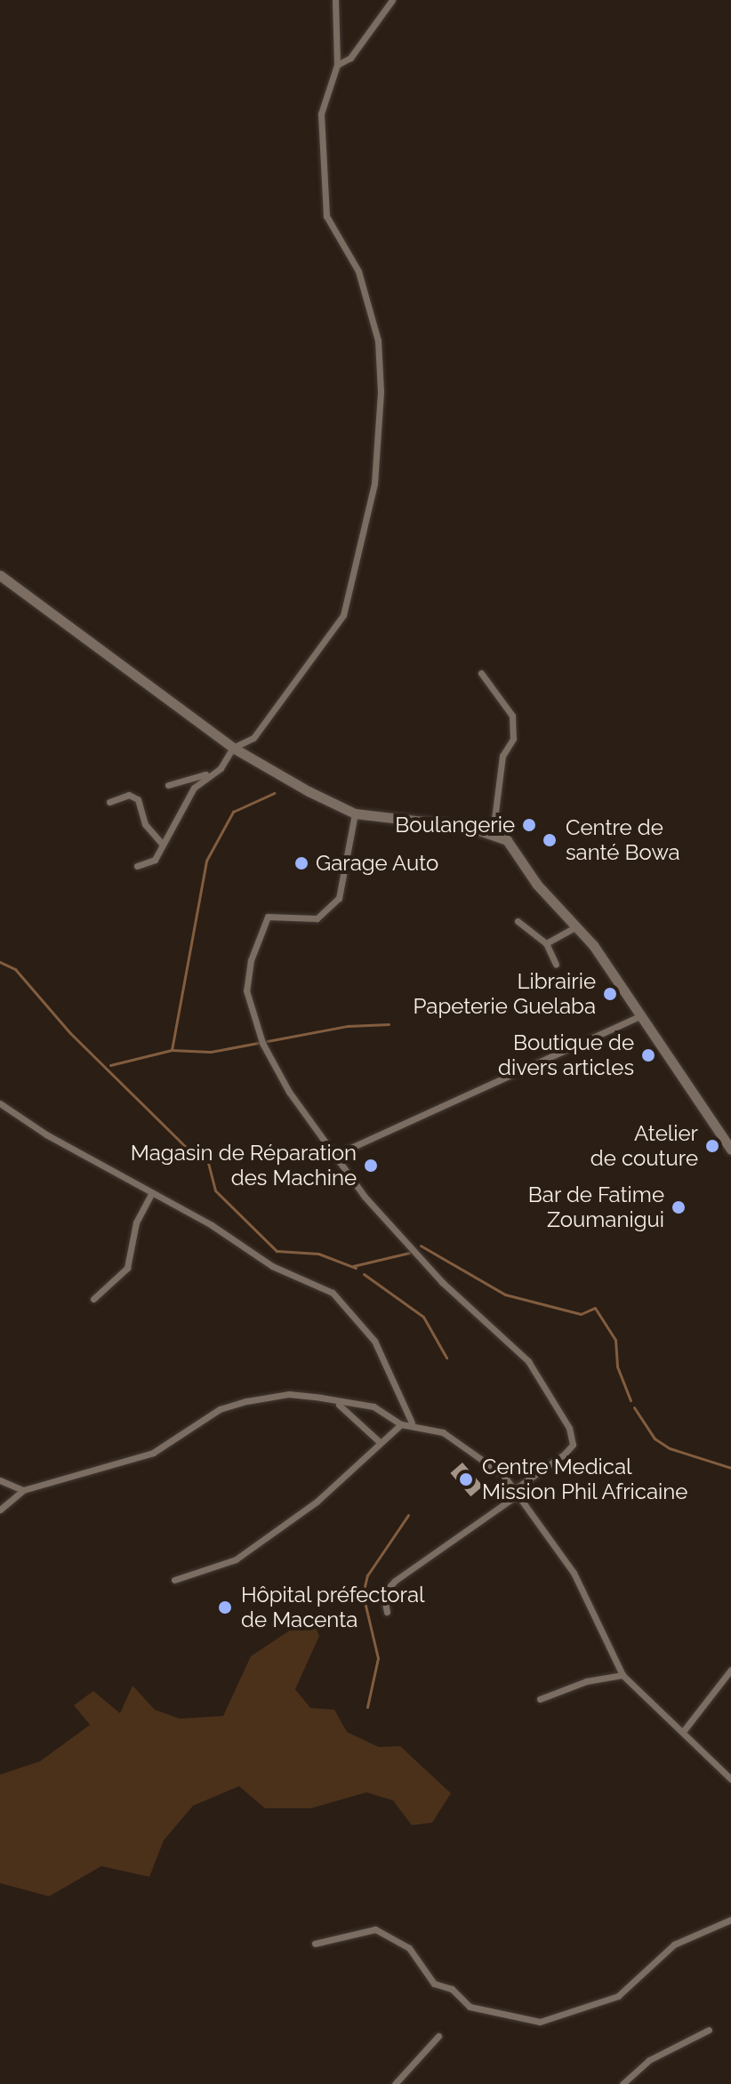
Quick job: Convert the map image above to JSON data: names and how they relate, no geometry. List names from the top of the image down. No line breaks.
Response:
{"places":["Boulangerie","Centre de santé Bowa","Garage Auto","Librairie Papeterie Guelaba","Boutique de divers articles","Atelier de couture","Magasin de Réparation des Machine","Bar de Fatime Zoumanigui","Centre Medical Mission Phil Africaine","Hôpital préfectoral de Macenta"]}
